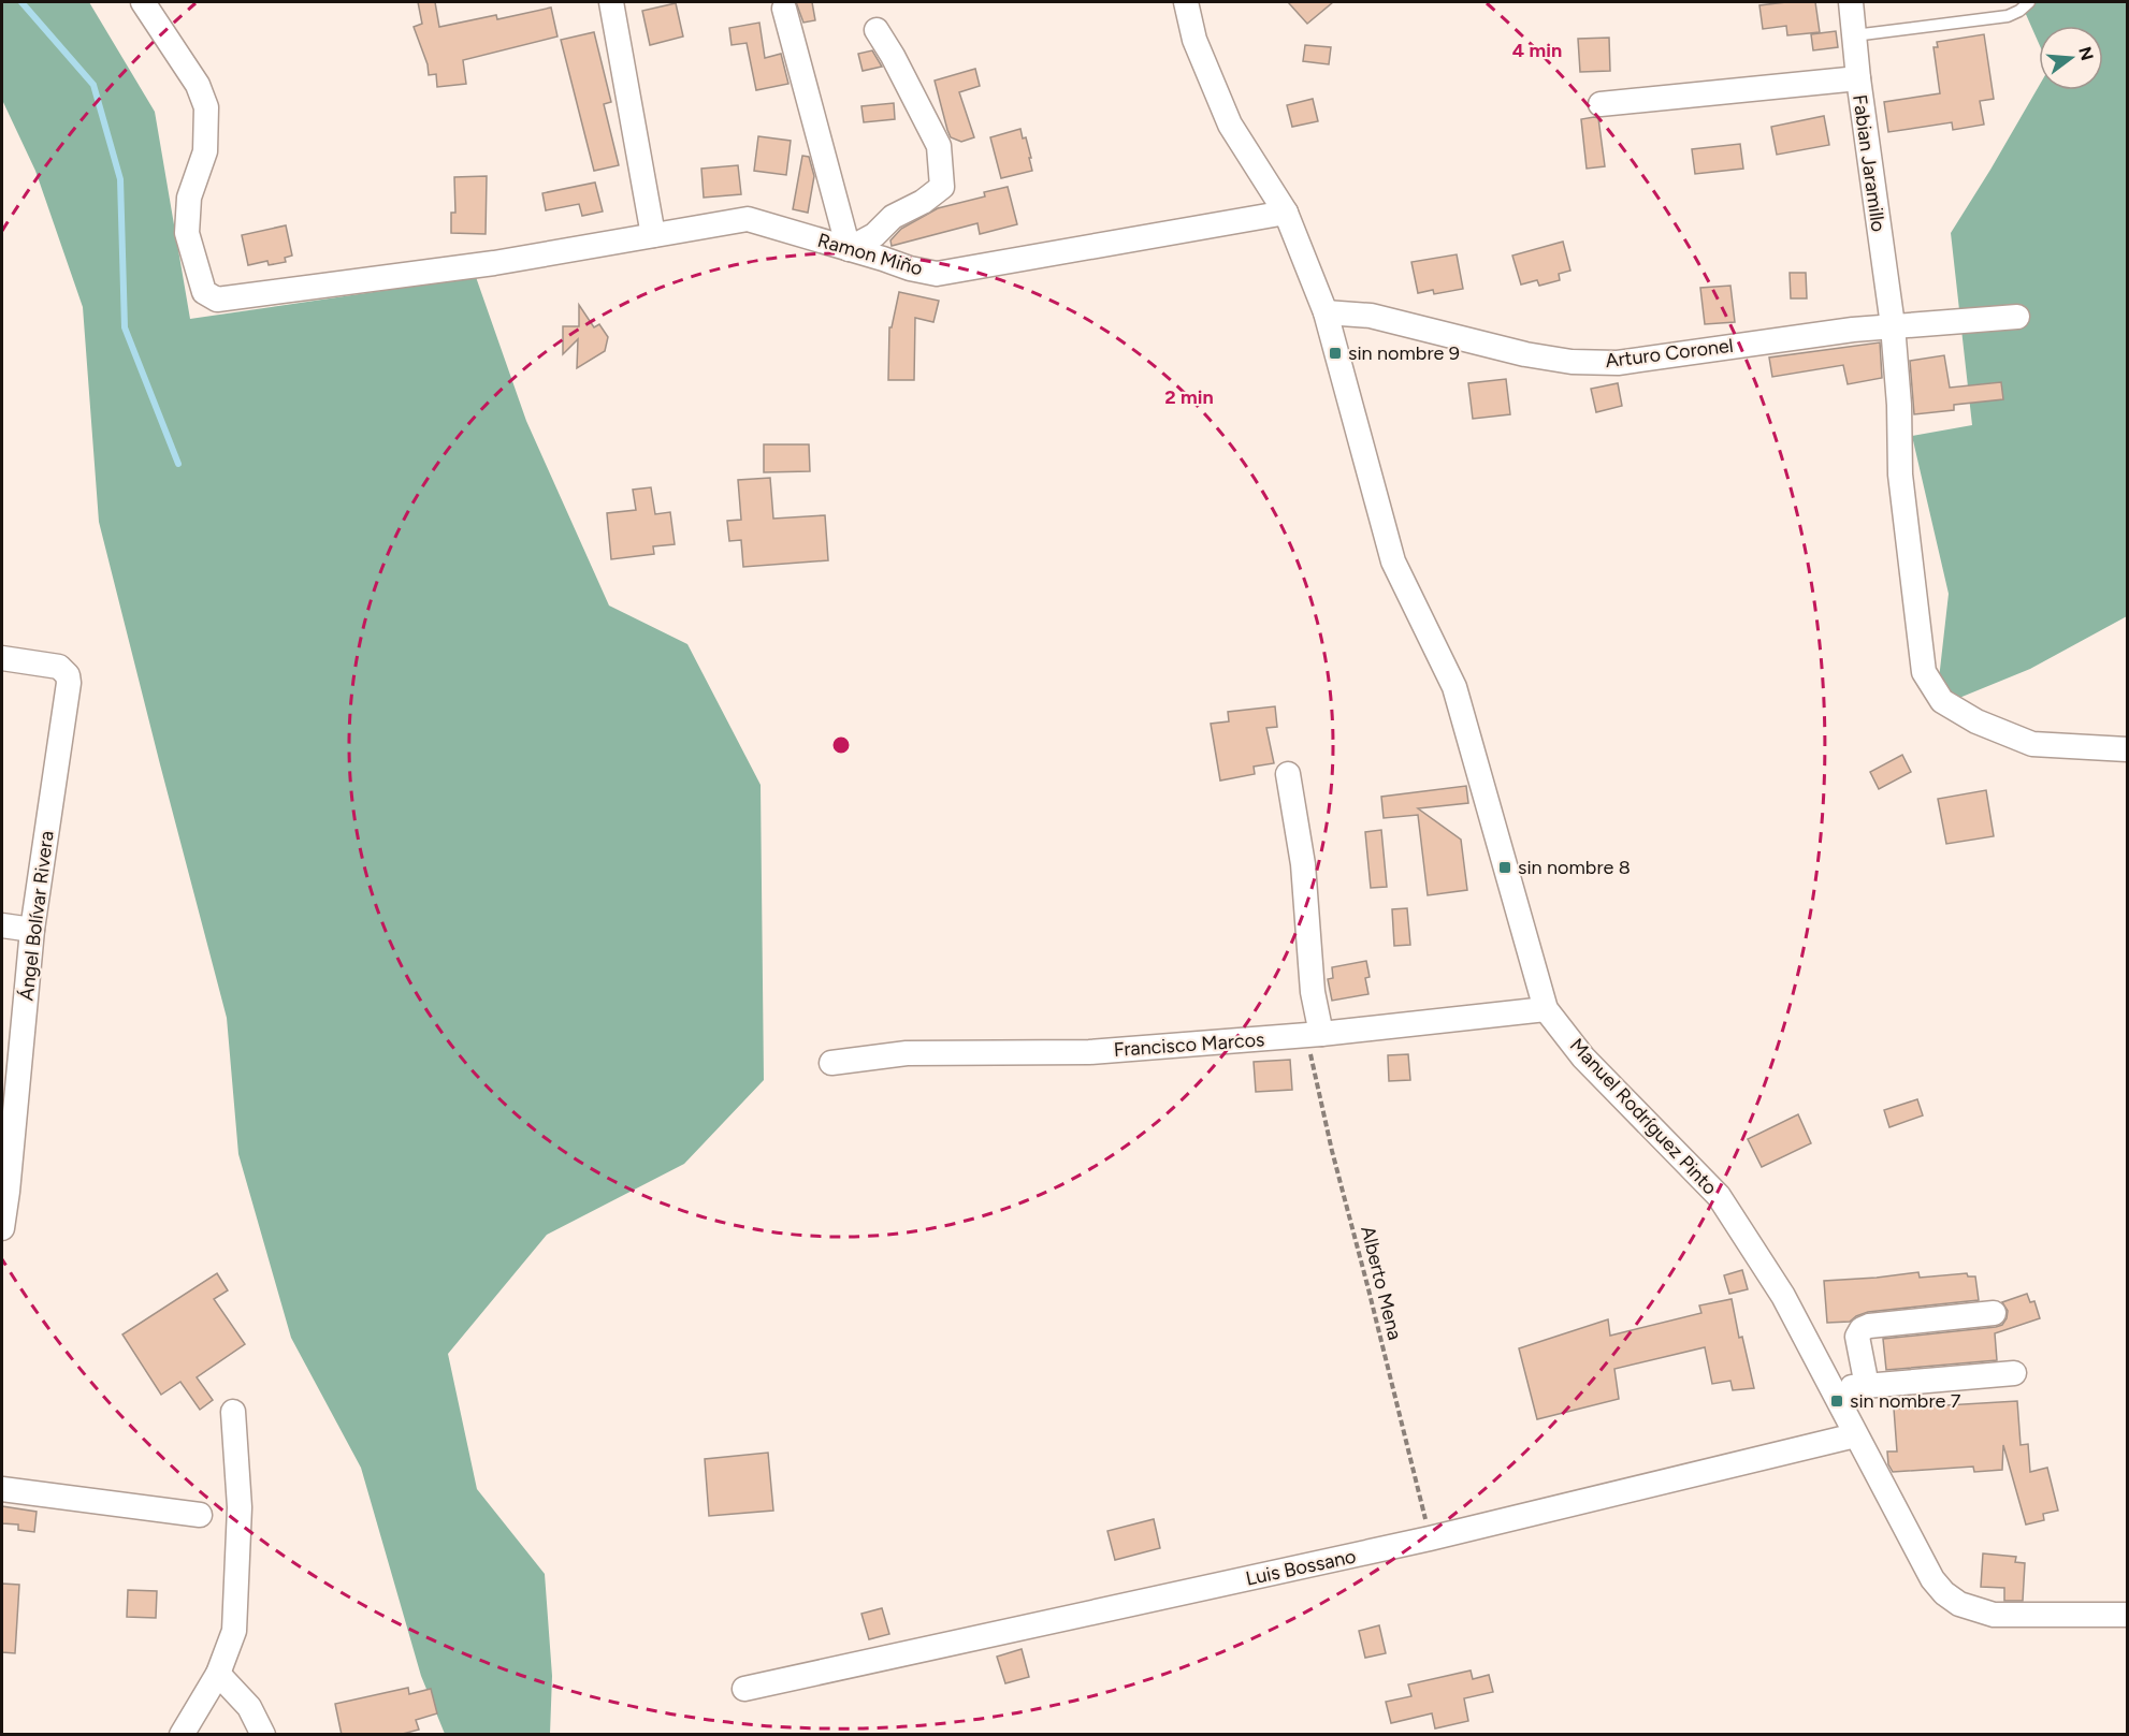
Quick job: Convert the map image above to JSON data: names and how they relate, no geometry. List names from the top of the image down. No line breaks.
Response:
{"streets":{"street":["Fabian Jaramillo","Ramon Miño","Arturo Coronel","Ángel Bolívar Rivera","Francisco Marcos","Manuel Rodríguez Pinto","Luis Bossano"],"path":["Alberto Mena"]},"crossings":[["Fabian Jaramillo","Arturo Coronel"],["Ramon Miño","Manuel Rodríguez Pinto"],["Arturo Coronel","Manuel Rodríguez Pinto"],["Francisco Marcos","Manuel Rodríguez Pinto"],["Francisco Marcos","Alberto Mena"],["Manuel Rodríguez Pinto","Luis Bossano"],["Alberto Mena","Luis Bossano"]],"places":{"transit":["sin nombre 9","sin nombre 8","sin nombre 7"]},"north":"right","rings":["4 min","2 min"]}
